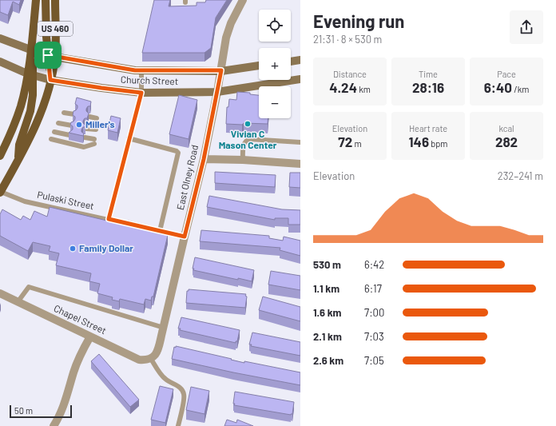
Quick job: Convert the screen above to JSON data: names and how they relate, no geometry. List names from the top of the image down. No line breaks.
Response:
{"streets":{"main road":["US 460","Church Street"],"street":["East Olney Road","Chapel Street"],"lane":["Pulaski Street"]},"crossings":[["US 460","Church Street"],["US 460","Pulaski Street"],["Church Street","East Olney Road"],["East Olney Road","Pulaski Street"],["East Olney Road","Chapel Street"]],"places":["Vivian C Mason Center","Miller's","Family Dollar"],"scale_bar":"50 m","page":{"heading":["Evening run","21:31 · 8 × 530 m"],"map_buttons":["+","−"],"stats":[["Distance","4.24 km"],["Time","28:16"],["Pace","6:40 /km"],["Elevation","72 m"],["Heart rate","146 bpm"],["kcal","282"]],"chart":["Elevation","232–241 m"],"list":[{"name":"530 m","note":"6:42"},{"name":"1.1 km","note":"6:17"},{"name":"1.6 km","note":"7:00"},{"name":"2.1 km","note":"7:03"},{"name":"2.6 km","note":"7:05"}],"scale":"50 m"}}
